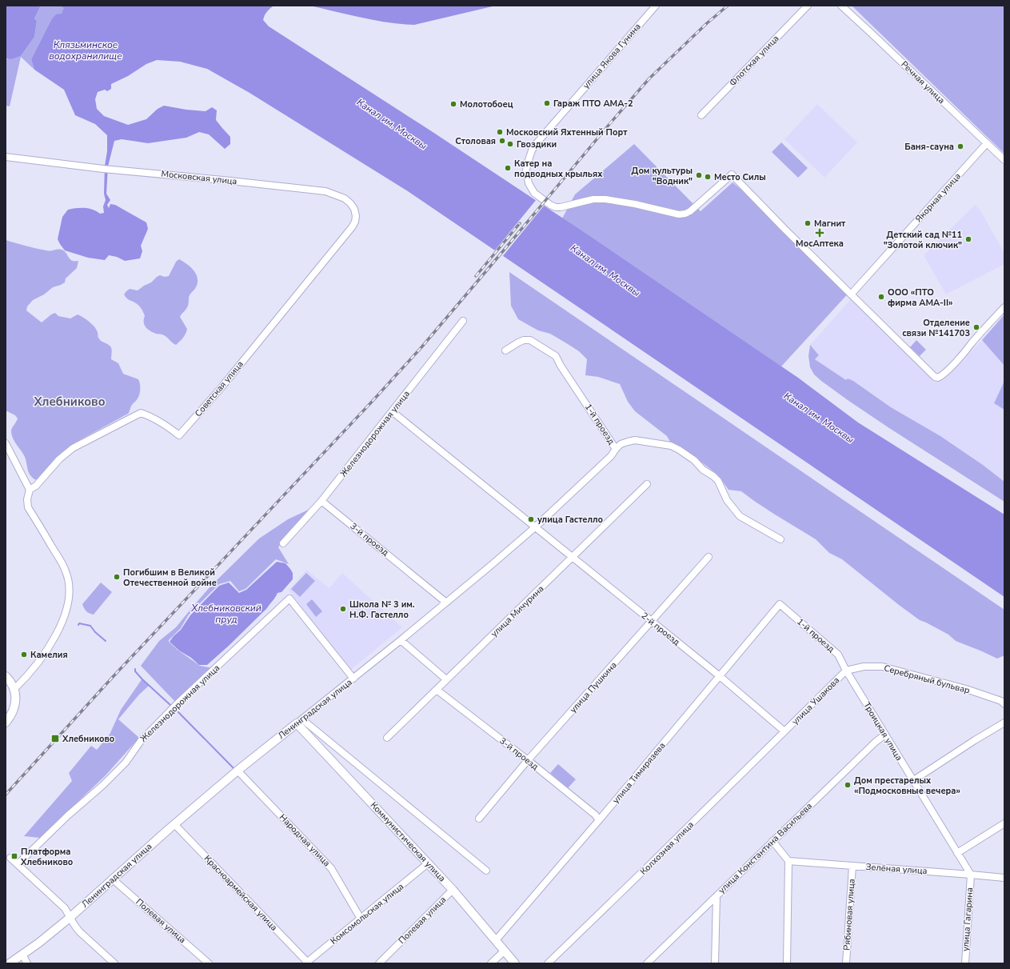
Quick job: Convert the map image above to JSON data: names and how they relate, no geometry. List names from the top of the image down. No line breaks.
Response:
{"streets":{"street":["улица Якова Гунина","Флотская улица","Речная улица","Московская улица","Якорная улица","Советская улица","1-й проезд","Железнодорожная улица","3-й проезд","улица Мичурина","2-й проезд","Серебряный бульвар","улица Пушкина","улица Ушакова","Ленинградская улица","Троицкая улица","улица Тимирязева","Народная улица","Коммунистическая улица","Колхозная улица","улица Константина Васильева","Зелёная улица","Красноармейская улица","Комсомольская улица","Рябиновая улица","улица Гагарина","Полевая улица"]},"crossings":[["улица Якова Гунина","Якорная улица"],["Речная улица","Якорная улица"],["Московская улица","Советская улица"],["1-й проезд","Серебряный бульвар"],["1-й проезд","улица Ушакова"],["1-й проезд","Ленинградская улица"],["1-й проезд","Троицкая улица"],["1-й проезд","улица Тимирязева"],["Железнодорожная улица","3-й проезд"],["Железнодорожная улица","Ленинградская улица"],["3-й проезд","улица Мичурина"],["3-й проезд","улица Пушкина"],["3-й проезд","Ленинградская улица"],["3-й проезд","улица Тимирязева"],["улица Мичурина","2-й проезд"],["2-й проезд","улица Пушкина"],["2-й проезд","улица Ушакова"],["2-й проезд","Ленинградская улица"],["2-й проезд","улица Тимирязева"],["2-й проезд","Колхозная улица"],["Серебряный бульвар","улица Ушакова"],["Серебряный бульвар","Троицкая улица"],["улица Ушакова","Троицкая улица"],["улица Ушакова","Колхозная улица"],["Ленинградская улица","Народная улица"],["Ленинградская улица","Коммунистическая улица"],["Ленинградская улица","Красноармейская улица"],["Ленинградская улица","Полевая улица"],["Троицкая улица","улица Константина Васильева"],["Троицкая улица","Зелёная улица"],["Троицкая улица","улица Гагарина"],["улица Тимирязева","Коммунистическая улица"],["Народная улица","Комсомольская улица"],["Коммунистическая улица","Комсомольская улица"],["Коммунистическая улица","Полевая улица"],["Зелёная улица","Рябиновая улица"],["Зелёная улица","улица Гагарина"],["Красноармейская улица","Комсомольская улица"]],"districts":["Хлебниково"],"water":["Клязьминское водохранилище","Канал им. Москвы","Хлебниковский пруд"],"places":{"other":["Гараж ПТО АМА-2","Молотобоец","Московский Яхтенный Порт","Столовая","Гвоздики","Баня-сауна","Катер на подводных крыльях","Дом культуры \"Водник\"","Место Силы","Магнит","Детский сад №11 \"Золотой ключик\"","ООО «ПТО фирма АМА-II»","Отделение связи №141703","улица Гастелло","Погибшим в Великой Отечественной войне","Школа № 3 им. Н.Ф. Гастелло","Камелия","Дом престарелых «Подмосковные вечера»"],"health":["МосАптека"],"transit":["Хлебниково","Платформа Хлебниково"]}}
